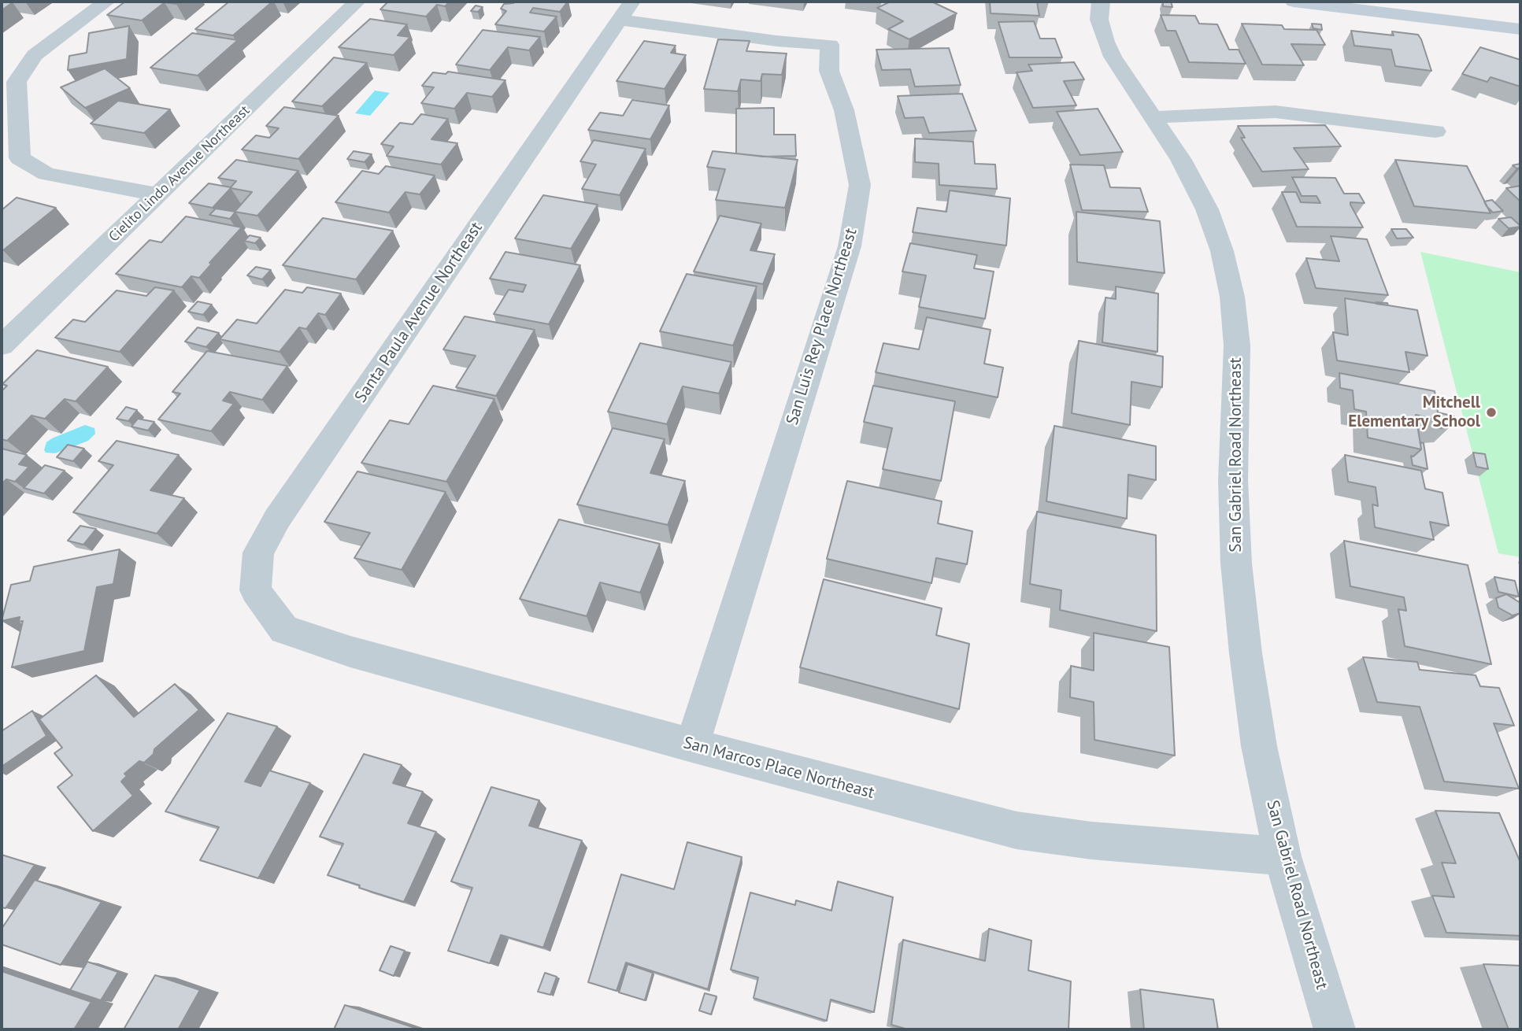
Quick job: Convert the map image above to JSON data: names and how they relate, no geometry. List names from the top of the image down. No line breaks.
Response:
{"streets":{"street":["Cielito Lindo Avenue Northeast","Santa Paula Avenue Northeast","San Luis Rey Place Northeast","San Gabriel Road Northeast","San Marcos Place Northeast"]},"crossings":[["Santa Paula Avenue Northeast","San Luis Rey Place Northeast"],["Santa Paula Avenue Northeast","San Marcos Place Northeast"],["San Luis Rey Place Northeast","San Marcos Place Northeast"],["San Gabriel Road Northeast","San Marcos Place Northeast"]],"places":["Mitchell Elementary School"]}
